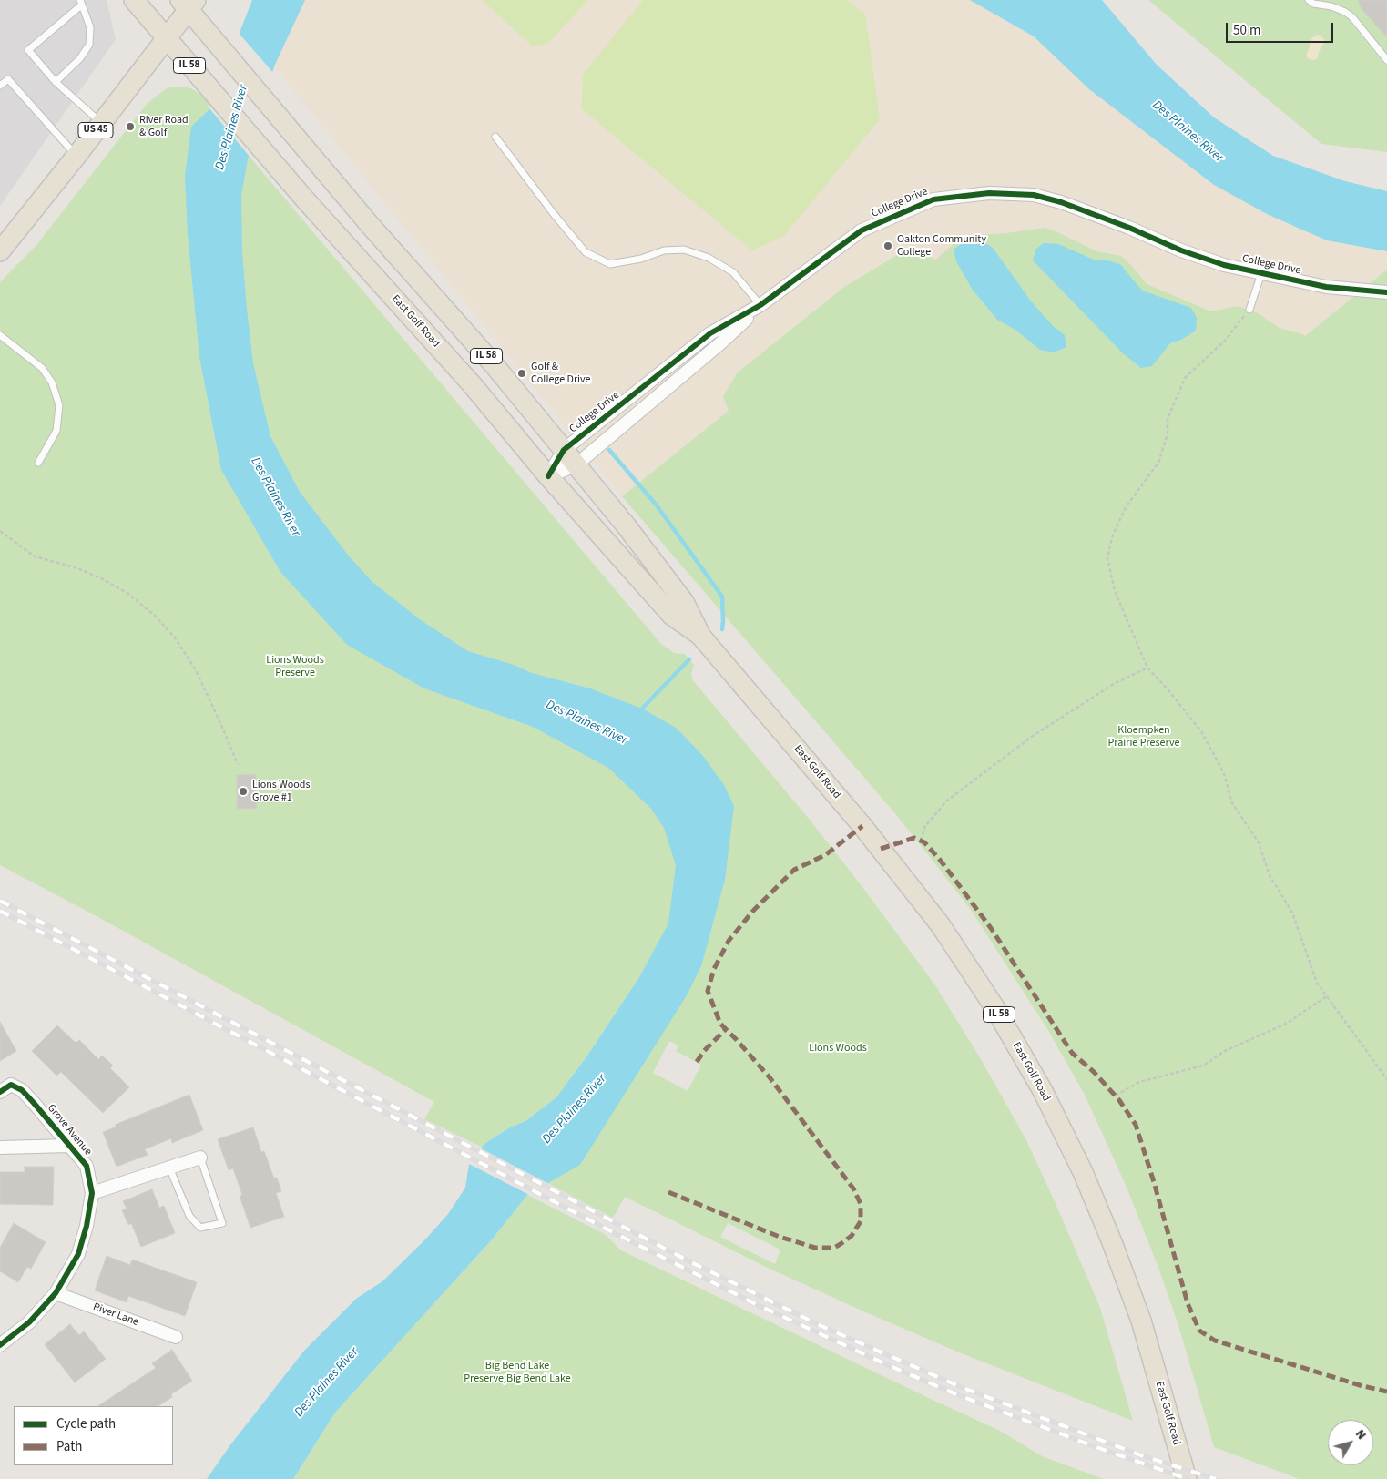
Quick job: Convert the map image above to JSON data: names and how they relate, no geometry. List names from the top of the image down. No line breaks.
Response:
{"streets":{"main road":["IL 58","US 45","East Golf Road"],"street":["College Drive","Grove Avenue","River Lane"]},"crossings":[["US 45","East Golf Road"],["College Drive","East Golf Road"],["Grove Avenue","River Lane"]],"water":["Des Plaines River"],"parks":["Lions Woods Preserve","Kloempken Prairie Preserve","Lions Woods","Big Bend Lake Preserve;Big Bend Lake"],"places":["River Road & Golf","Oakton Community College","Golf & College Drive","Lions Woods Grove #1"],"legend":["Cycle path","Path"],"scale_bar":"50 m","north":"top right"}
